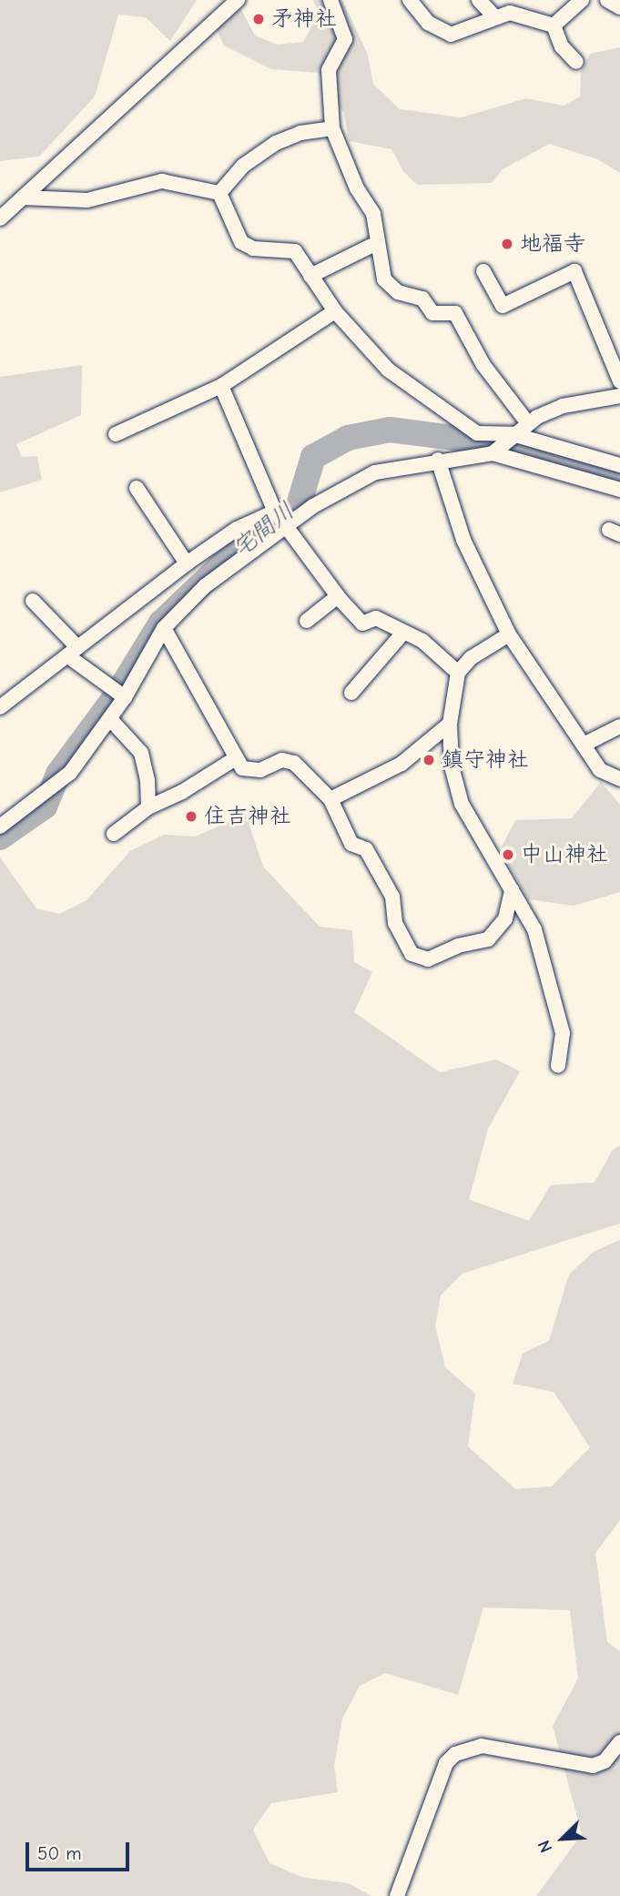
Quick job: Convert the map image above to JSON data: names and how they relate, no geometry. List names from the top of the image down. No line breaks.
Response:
{"water":["宅間川"],"places":["矛神社","地福寺","鎮守神社","住吉神社","中山神社"],"scale_bar":"50 m","north":"bottom left"}
